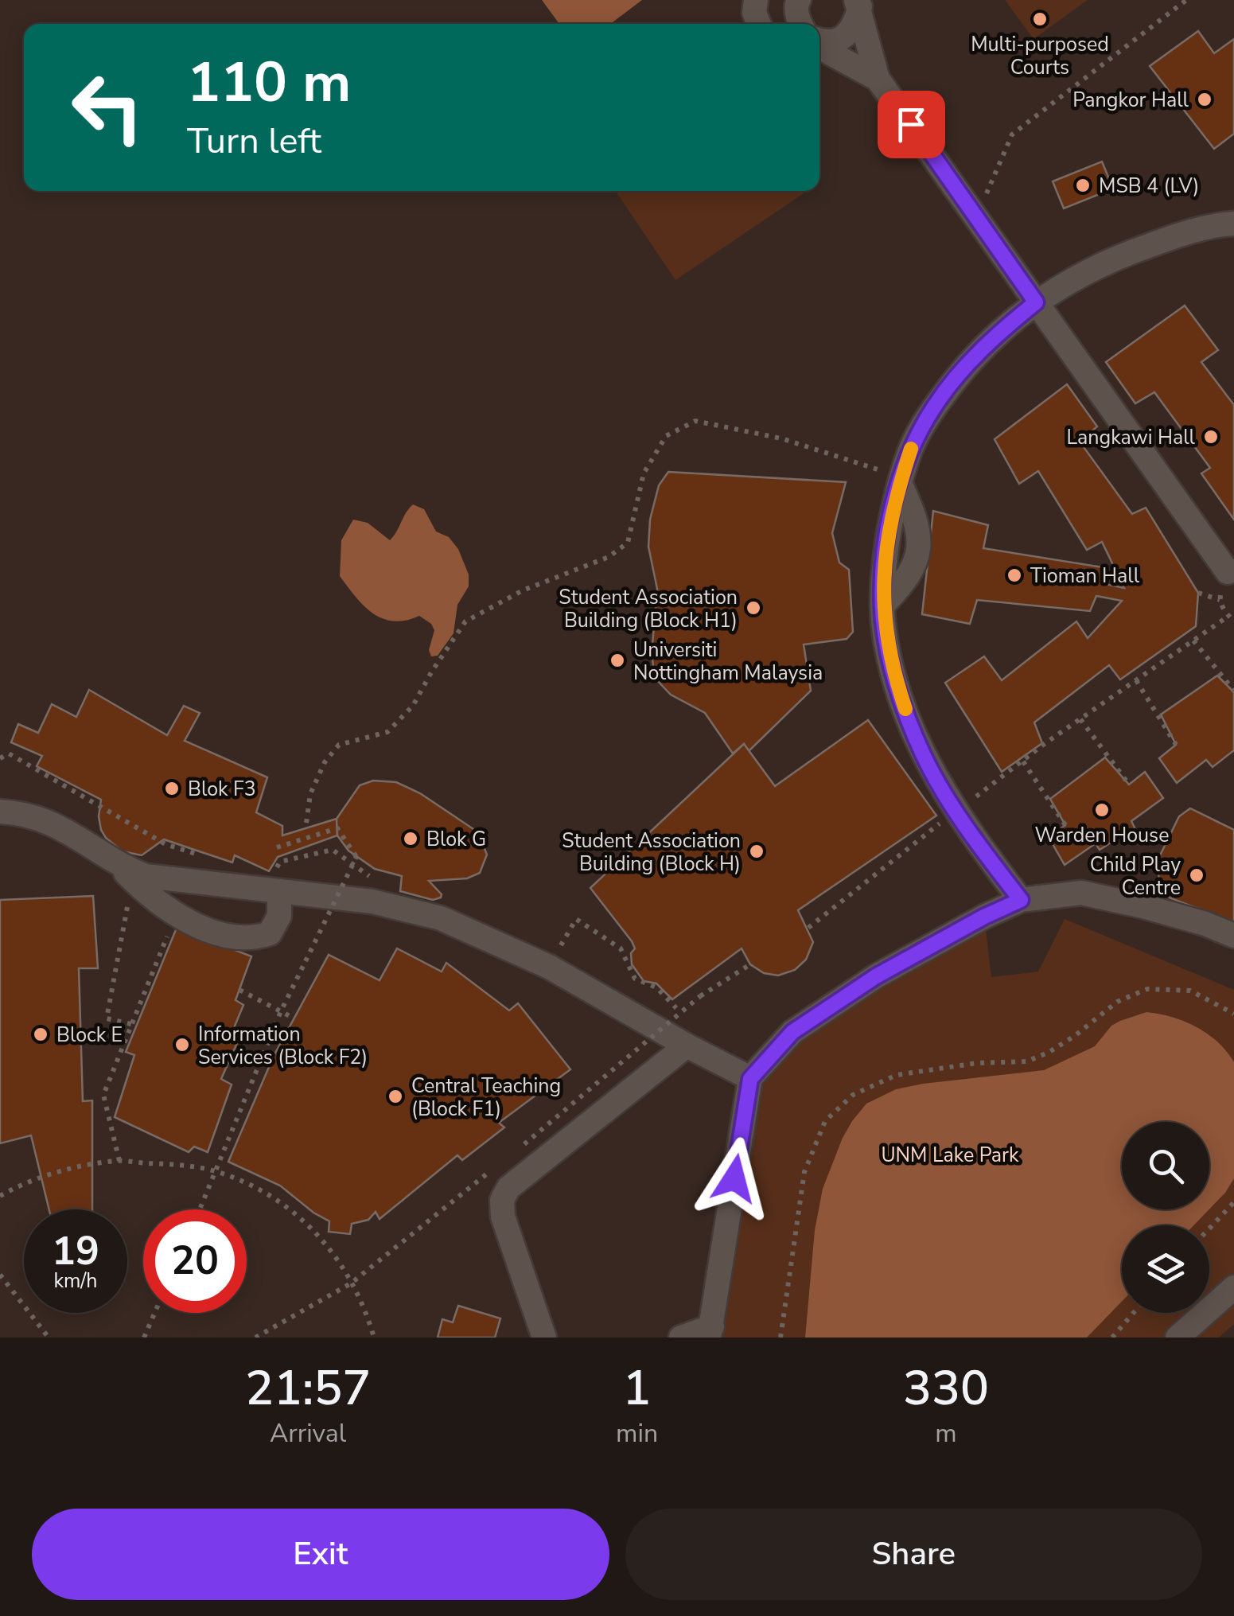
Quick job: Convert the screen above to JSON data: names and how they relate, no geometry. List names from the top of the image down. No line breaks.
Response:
{"parks":["UNM Lake Park"],"places":["Multi-purposed Courts","Pangkor Hall","MSB 4 (LV)","Langkawi Hall","Tioman Hall","Student Association Building (Block H1)","Universiti Nottingham Malaysia","Blok F3","Warden House","Blok G","Student Association Building (Block H)","Child Play Centre","Block E","Information Services (Block F2)","Central Teaching (Block F1)"],"page":{"turn":["110 m","Turn left"],"speed":"19 km/h","limit":"20","eta":["21:57","Arrival","1","min","330","m"],"buttons":["Exit","Share"]}}
